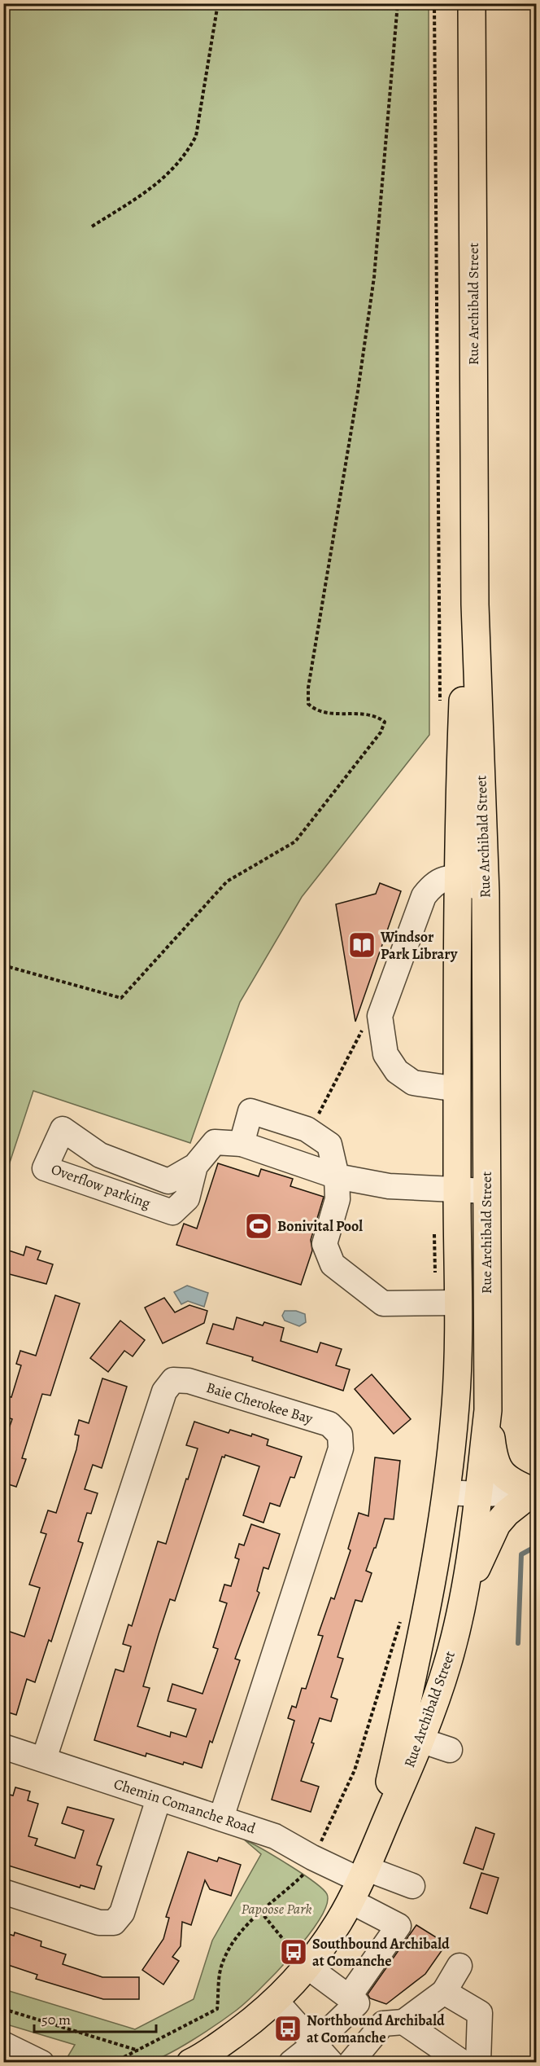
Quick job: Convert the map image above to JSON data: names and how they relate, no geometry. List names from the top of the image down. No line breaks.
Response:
{"streets":{"main road":["Rue Archibald Street"],"street":["Overflow parking","Baie Cherokee Bay","Chemin Comanche Road"]},"crossings":[["Rue Archibald Street","Chemin Comanche Road"],["Baie Cherokee Bay","Chemin Comanche Road"]],"parks":["Papoose Park"],"places":{"library":["Windsor Park Library"],"sports":["Bonivital Pool"],"bus stop":["Southbound Archibald at Comanche","Northbound Archibald at Comanche"]},"scale_bar":"50 m"}
